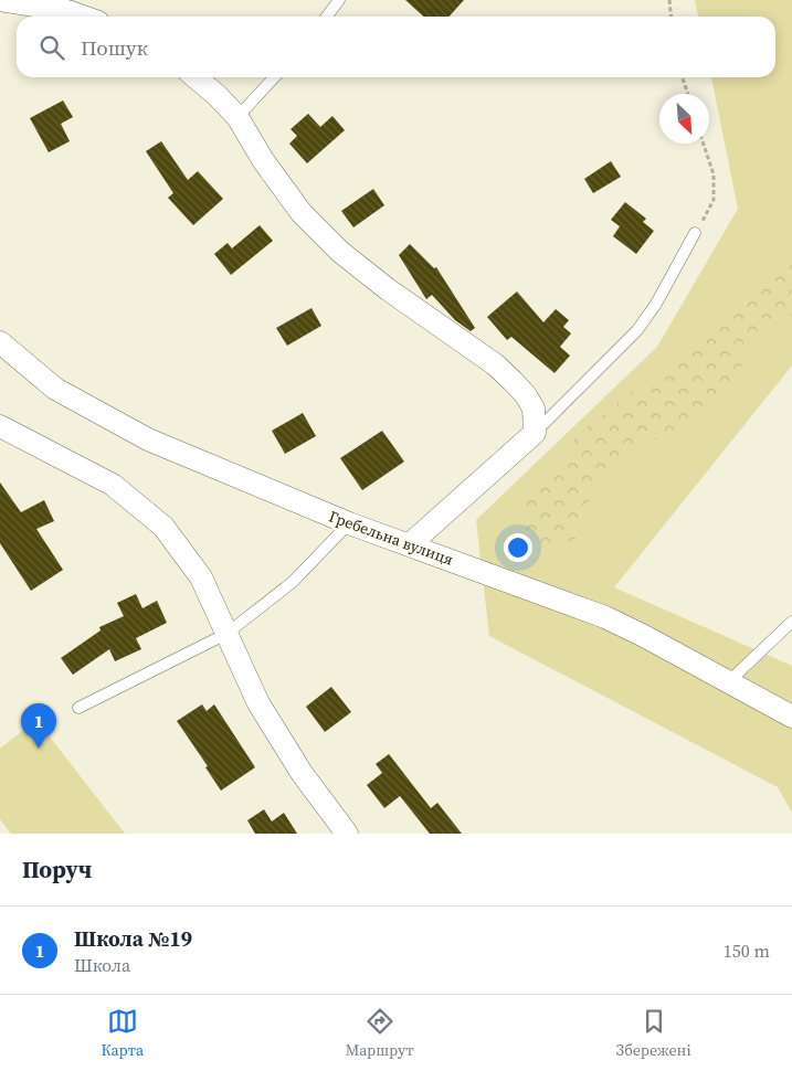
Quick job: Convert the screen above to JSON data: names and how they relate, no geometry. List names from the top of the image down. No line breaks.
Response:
{"streets":{"street":["Гребельна вулиця"]},"north":"bottom right","page":{"search":"Пошук","pins":"1","heading":"Поруч","list":[{"mark":"1","name":"Школа №19","note":"Школа","value":"150 m"}],"nav":["Карта","Маршрут","Збережені"]}}
